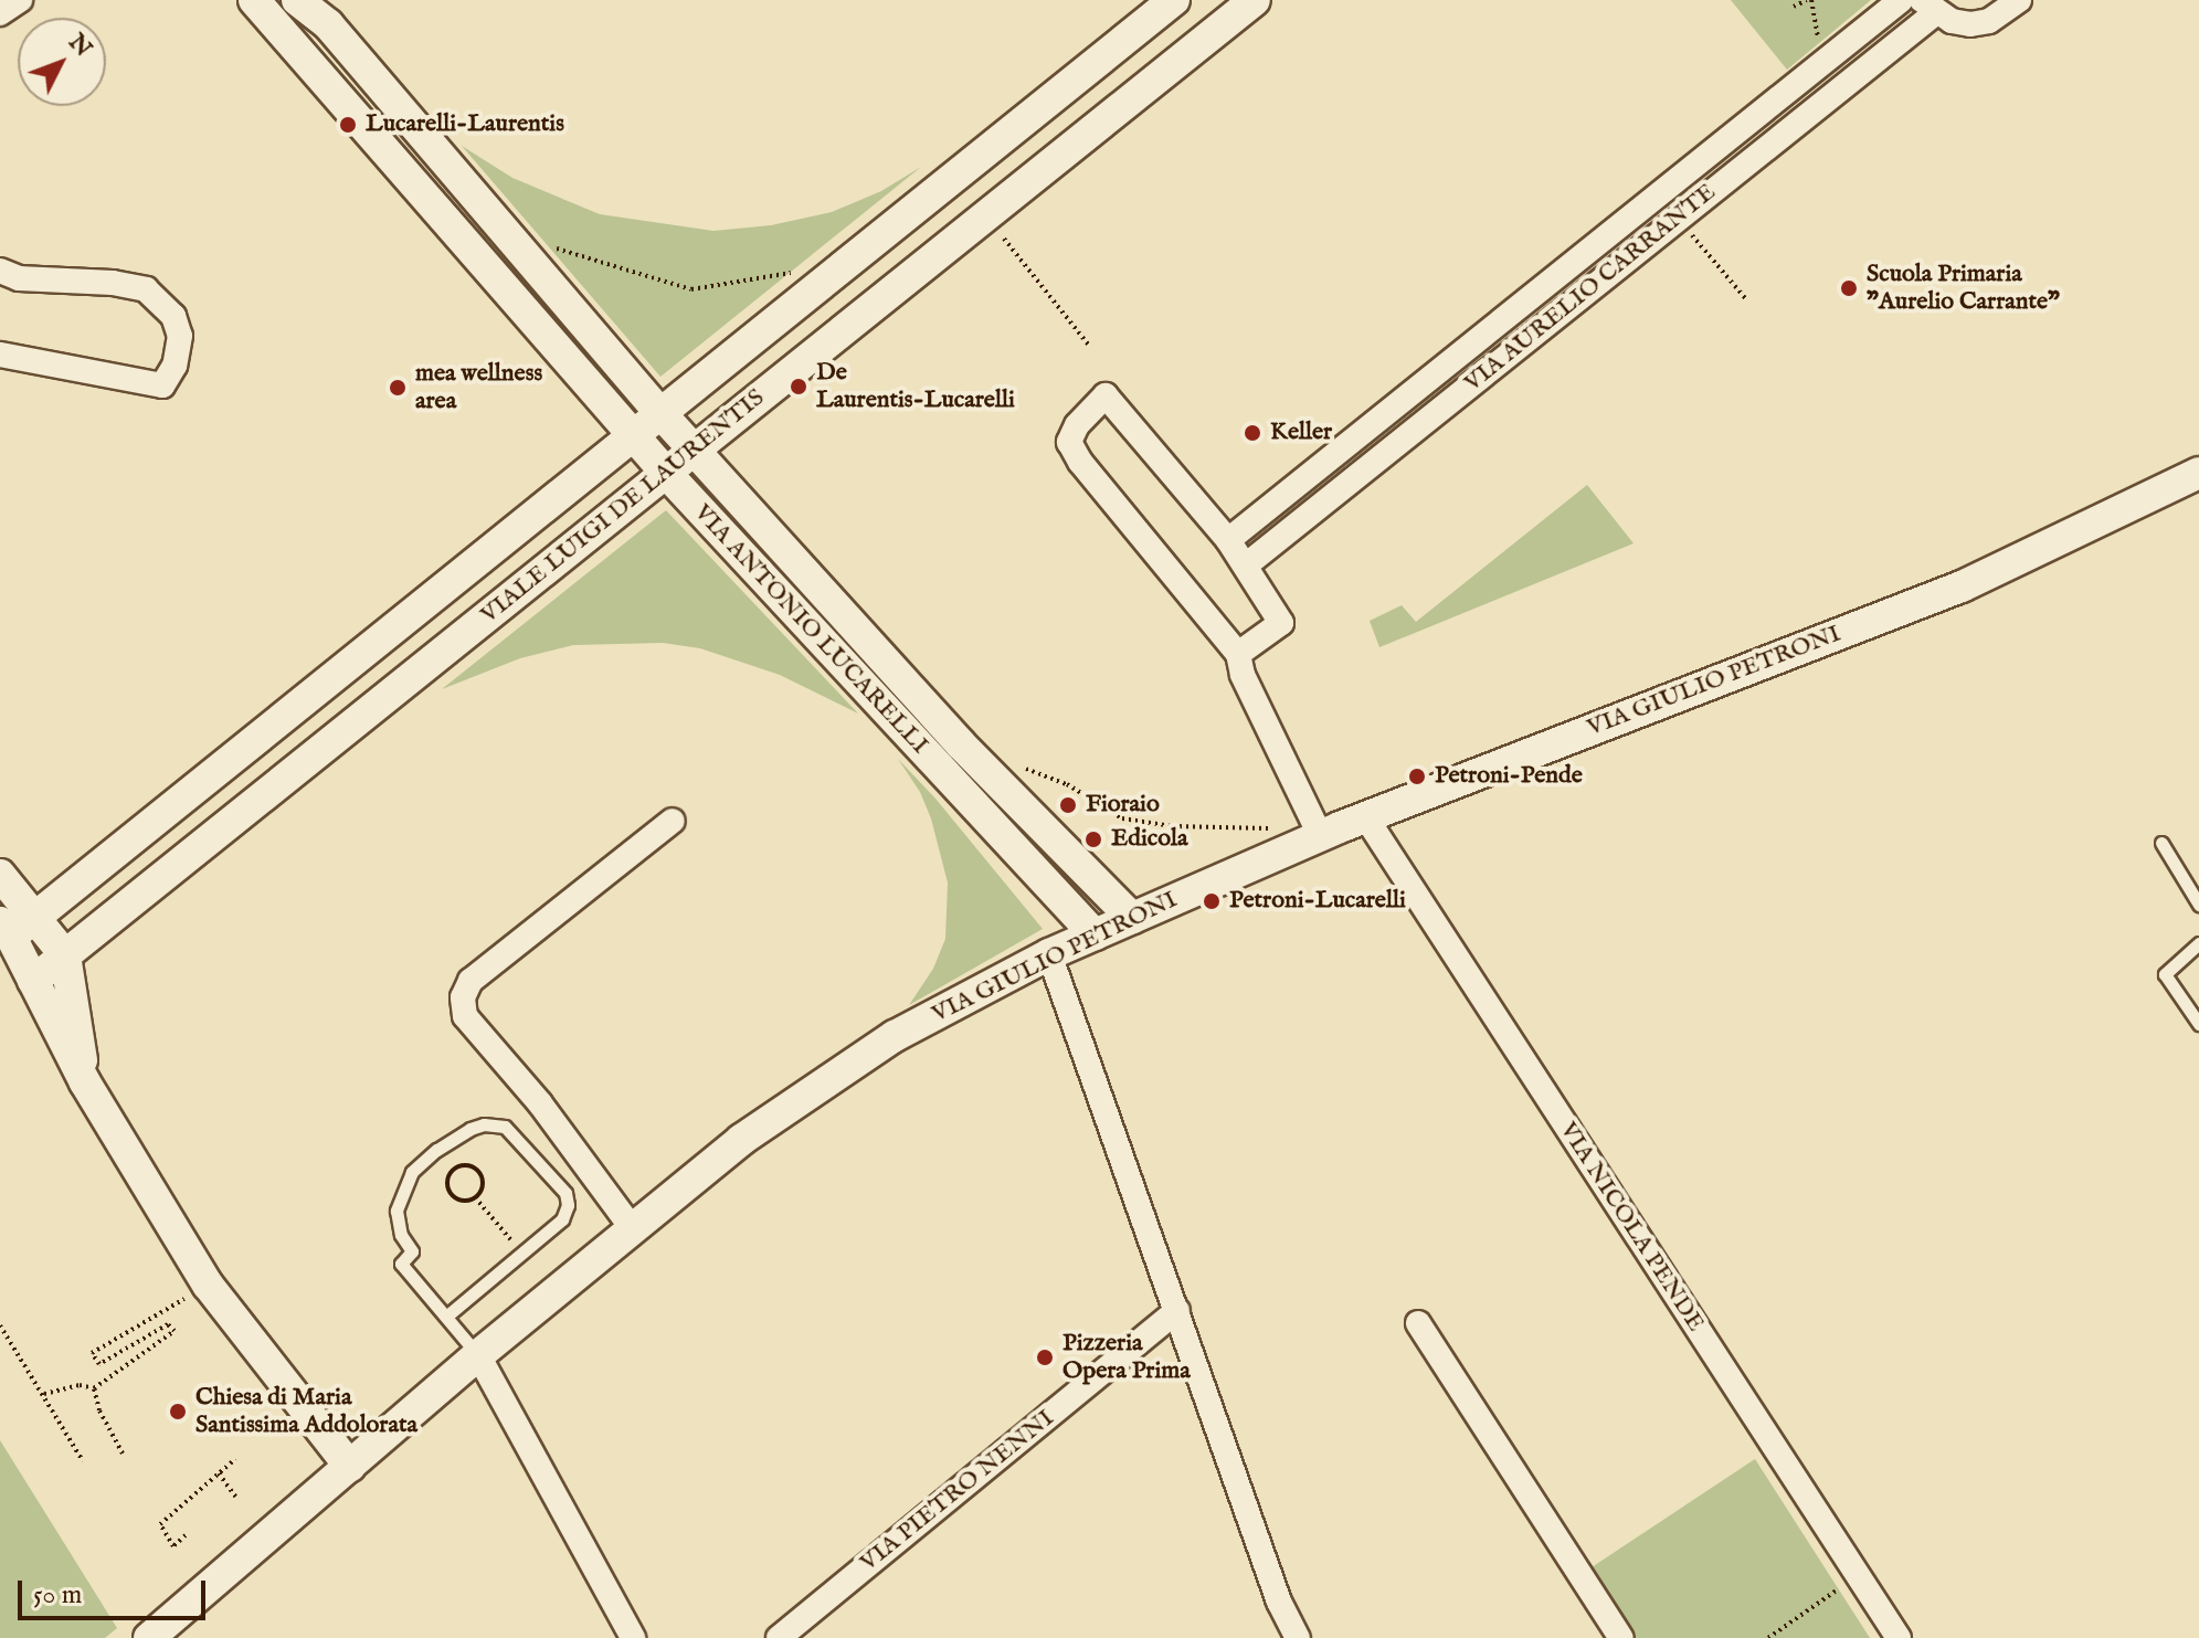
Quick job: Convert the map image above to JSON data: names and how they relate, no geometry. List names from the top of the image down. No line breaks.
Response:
{"streets":{"street":["VIA AURELIO CARRANTE","VIALE LUIGI DE LAURENTIS","VIA ANTONIO LUCARELLI","VIA GIULIO PETRONI","VIA NICOLA PENDE","VIA PIETRO NENNI"]},"crossings":[["VIALE LUIGI DE LAURENTIS","VIA ANTONIO LUCARELLI"],["VIA ANTONIO LUCARELLI","VIA GIULIO PETRONI"],["VIA GIULIO PETRONI","VIA NICOLA PENDE"]],"places":["Lucarelli-Laurentis","Scuola Primaria \"Aurelio Carrante\"","De Laurentis-Lucarelli","mea wellness area","Keller","Petroni-Pende","Fioraio","Edicola","Petroni-Lucarelli","Pizzeria Opera Prima","Chiesa di Maria Santissima Addolorata"],"scale_bar":"50 m","north":"top right"}
